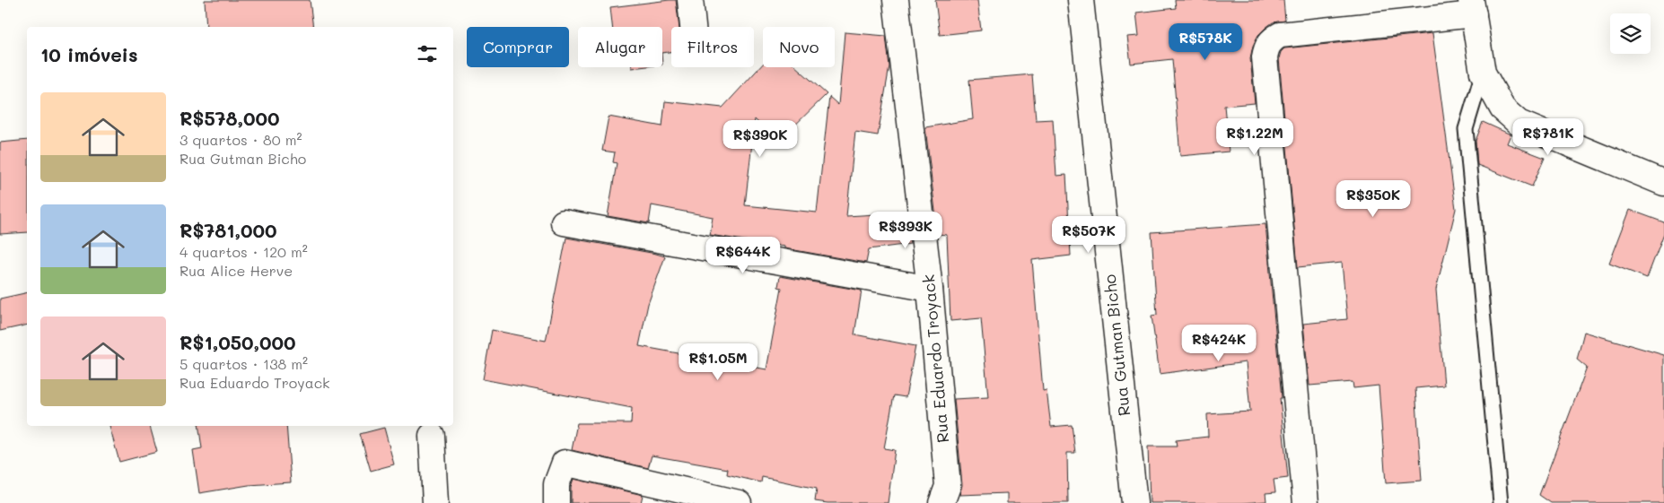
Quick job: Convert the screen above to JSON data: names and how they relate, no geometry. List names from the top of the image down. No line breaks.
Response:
{"streets":{"street":["Rua Gutman Bicho","Rua Eduardo Troyack"]},"page":{"price":["R$578K","R$1.22M","R$781K","R$390K","R$350K","R$393K","R$507K","R$644K","R$424K","R$1.05M"],"chip":["Comprar","Alugar","Filtros","Novo"],"heading":"10 imóveis","list":[{"name":"R$578,000","note":"3 quartos · 80 m² · Rua Gutman Bicho"},{"name":"R$781,000","note":"4 quartos · 120 m² · Rua Alice Herve"},{"name":"R$1,050,000","note":"5 quartos · 138 m² · Rua Eduardo Troyack"}]}}
